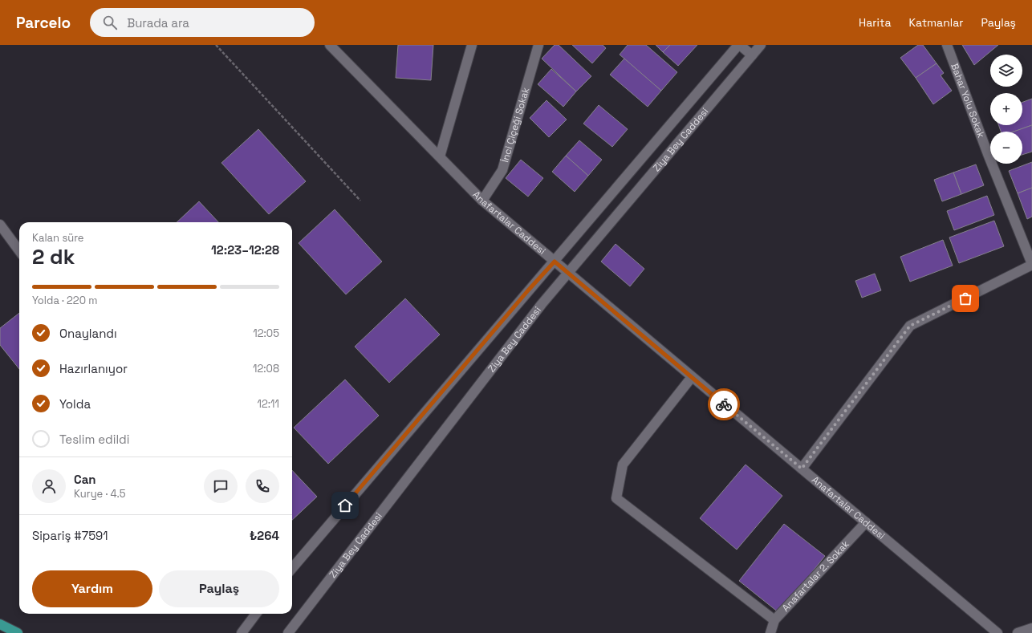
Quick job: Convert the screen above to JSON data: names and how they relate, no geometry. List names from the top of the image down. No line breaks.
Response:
{"streets":{"street":["Bahar Yolu Sokak","İnci Çiçeği Sokak","Ziya Bey Caddesi","Anafartalar Caddesi","Anafartalar 2. Sokak"]},"crossings":[["İnci Çiçeği Sokak","Anafartalar Caddesi"],["Ziya Bey Caddesi","Anafartalar Caddesi"],["Anafartalar Caddesi","Anafartalar 2. Sokak"]],"page":{"header":"Parcelo","search":"Burada ara","nav":["Harita","Katmanlar","Paylaş"],"map_buttons":["+","−"],"heading":["2 dk","Kalan süre","12:23–12:28"],"panel":["Can","Kurye · 4.5","Sipariş #7591","₺264"],"bar":"Yolda · 220 m","list":[["Onaylandı","12:05"],["Hazırlanıyor","12:08"],["Yolda","12:11"],"Teslim edildi"],"buttons":["Yardım","Paylaş"]}}
